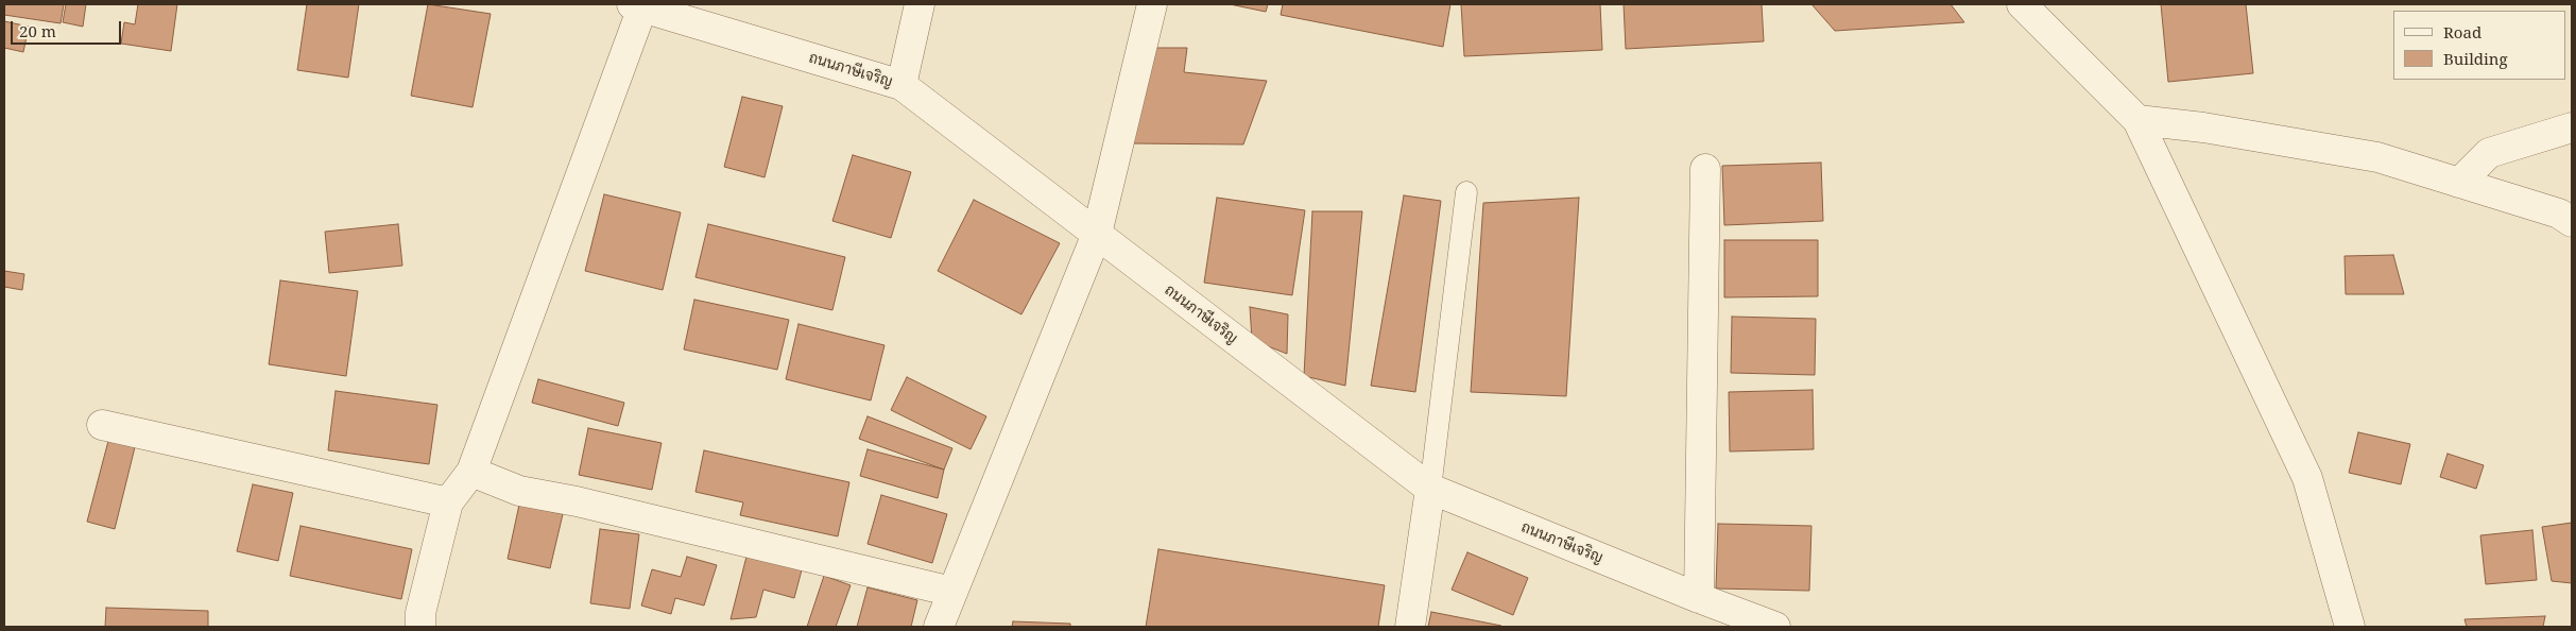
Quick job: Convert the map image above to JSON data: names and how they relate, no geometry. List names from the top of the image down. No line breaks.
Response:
{"streets":{"street":["ถนนภาษีเจริญ"]},"legend":["Road","Building"],"scale_bar":"20 m"}
